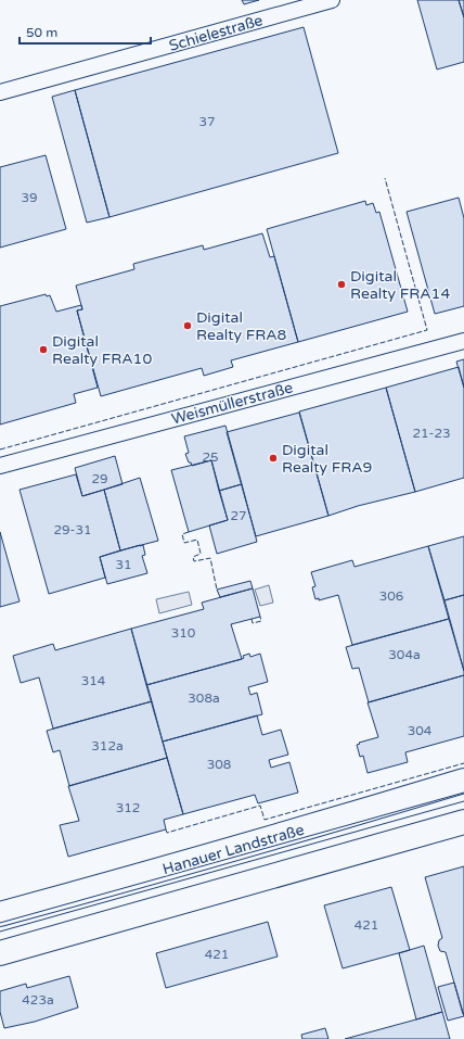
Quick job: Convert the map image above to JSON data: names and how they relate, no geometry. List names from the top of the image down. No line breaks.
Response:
{"streets":{"main road":["Hanauer Landstraße"],"street":["Schielestraße","Weismüllerstraße"]},"places":["Digital Realty FRA14","Digital Realty FRA8","Digital Realty FRA10","Digital Realty FRA9"],"house_numbers":["37","39","21-23","25","29","27","29-31","31","306","310","304a","314","308a","304","312a","308","312","421","421","423a"],"scale_bar":"50 m"}
